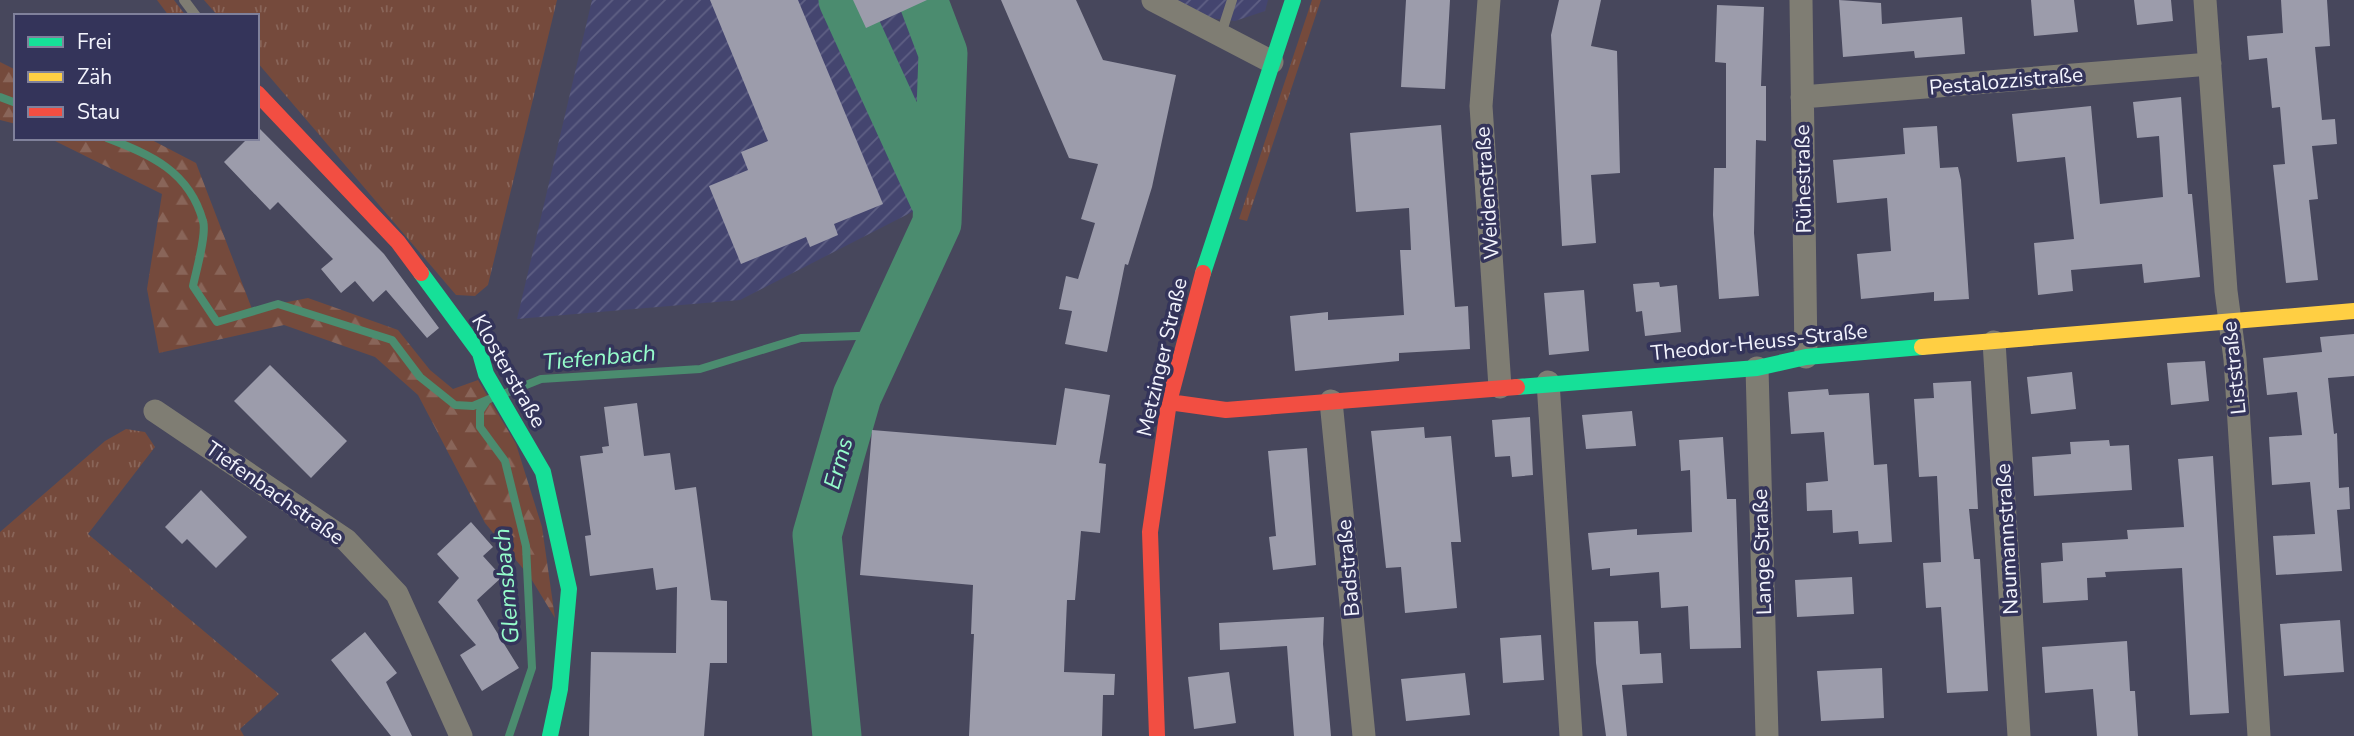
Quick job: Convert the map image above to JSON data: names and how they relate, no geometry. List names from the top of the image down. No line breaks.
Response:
{"streets":{"street":["Pestalozzistraße","Rühestraße","Weidenstraße","Theodor-Heuss-Straße","Metzinger Straße","Liststraße","Klosterstraße","Tiefenbachstraße","Naumannstraße","Lange Straße","Badstraße"]},"crossings":[["Pestalozzistraße","Rühestraße"],["Pestalozzistraße","Liststraße"],["Rühestraße","Theodor-Heuss-Straße"],["Weidenstraße","Theodor-Heuss-Straße"],["Theodor-Heuss-Straße","Metzinger Straße"],["Theodor-Heuss-Straße","Liststraße"],["Theodor-Heuss-Straße","Naumannstraße"],["Theodor-Heuss-Straße","Lange Straße"],["Theodor-Heuss-Straße","Badstraße"]],"water":["Tiefenbach","Erms","Glemsbach"],"legend":["Frei","Zäh","Stau"]}
